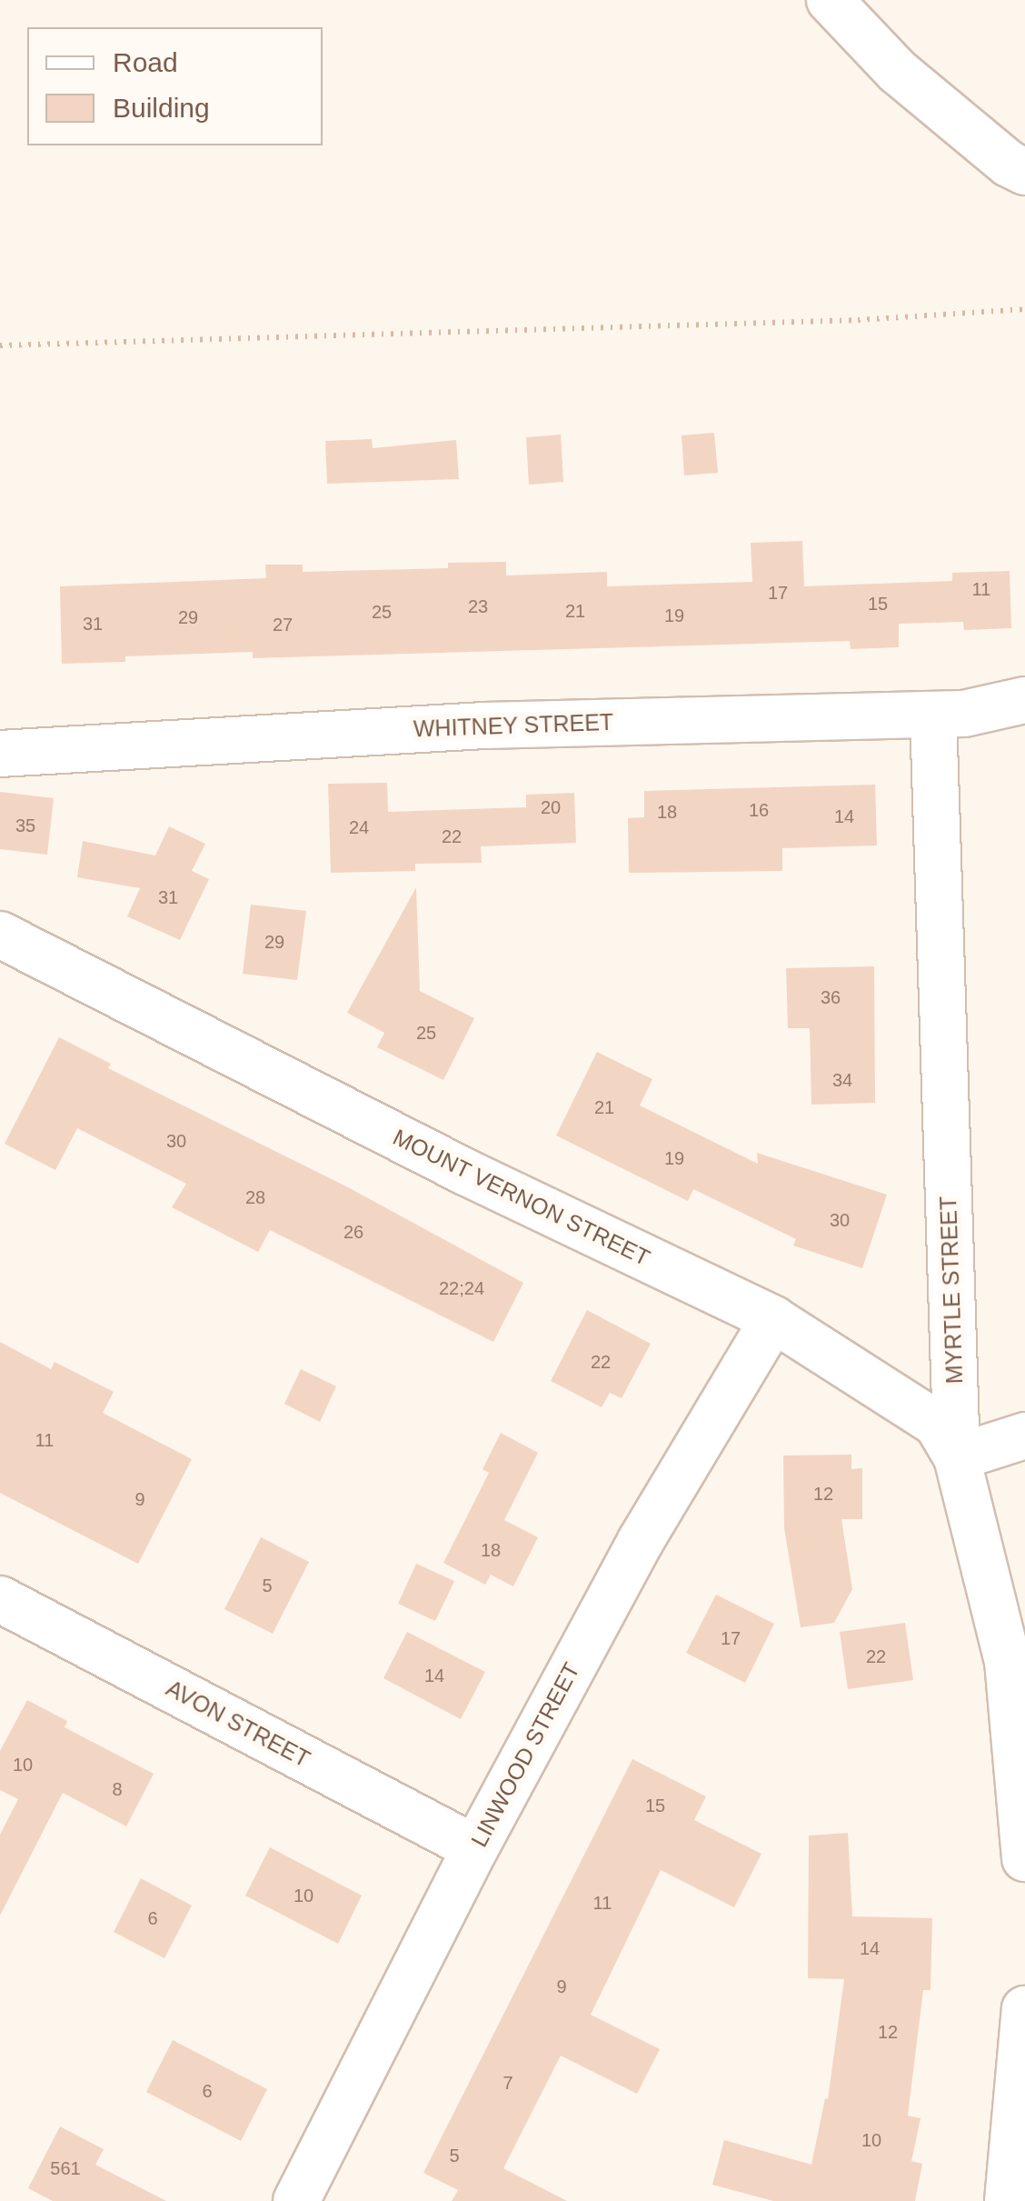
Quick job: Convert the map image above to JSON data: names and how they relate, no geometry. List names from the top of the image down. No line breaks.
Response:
{"streets":{"street":["WHITNEY STREET","MOUNT VERNON STREET","MYRTLE STREET","AVON STREET","LINWOOD STREET"]},"crossings":[["WHITNEY STREET","MYRTLE STREET"],["MOUNT VERNON STREET","MYRTLE STREET"],["MOUNT VERNON STREET","LINWOOD STREET"],["AVON STREET","LINWOOD STREET"]],"house_numbers":["11","17","15","23","21","25","19","29","31","27","20","16","18","14","35","24","22","31","29","36","25","34","21","30","19","28","30","26","22;24","22","11","12","9","18","5","17","22","14","10","8","15","10","11","6","14","9","12","7","6","10","5","561"],"legend":["Road","Building"]}
